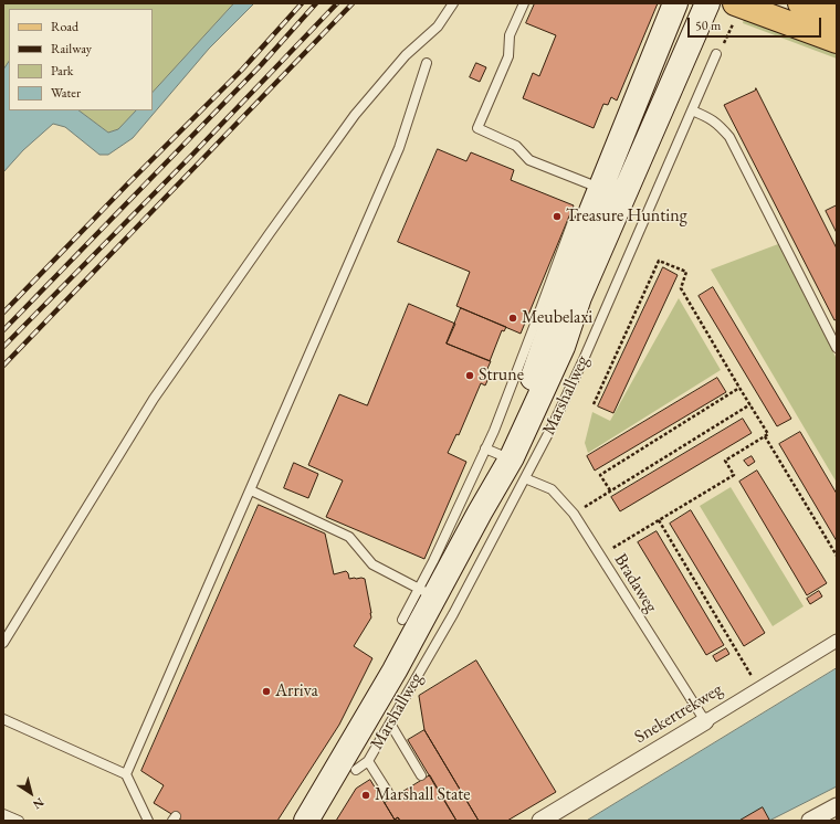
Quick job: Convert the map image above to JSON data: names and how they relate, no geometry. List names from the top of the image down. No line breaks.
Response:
{"streets":{"main road":["Marshallweg"],"street":["Snekertrekweg"],"lane":["Bradaweg"]},"crossings":[["Marshallweg","Bradaweg"],["Bradaweg","Snekertrekweg"]],"places":["Treasure Hunting","Meubelaxi","Strune","Arriva","Marshall State"],"legend":["Road","Railway","Park","Water"],"scale_bar":"50 m","north":"bottom right"}
